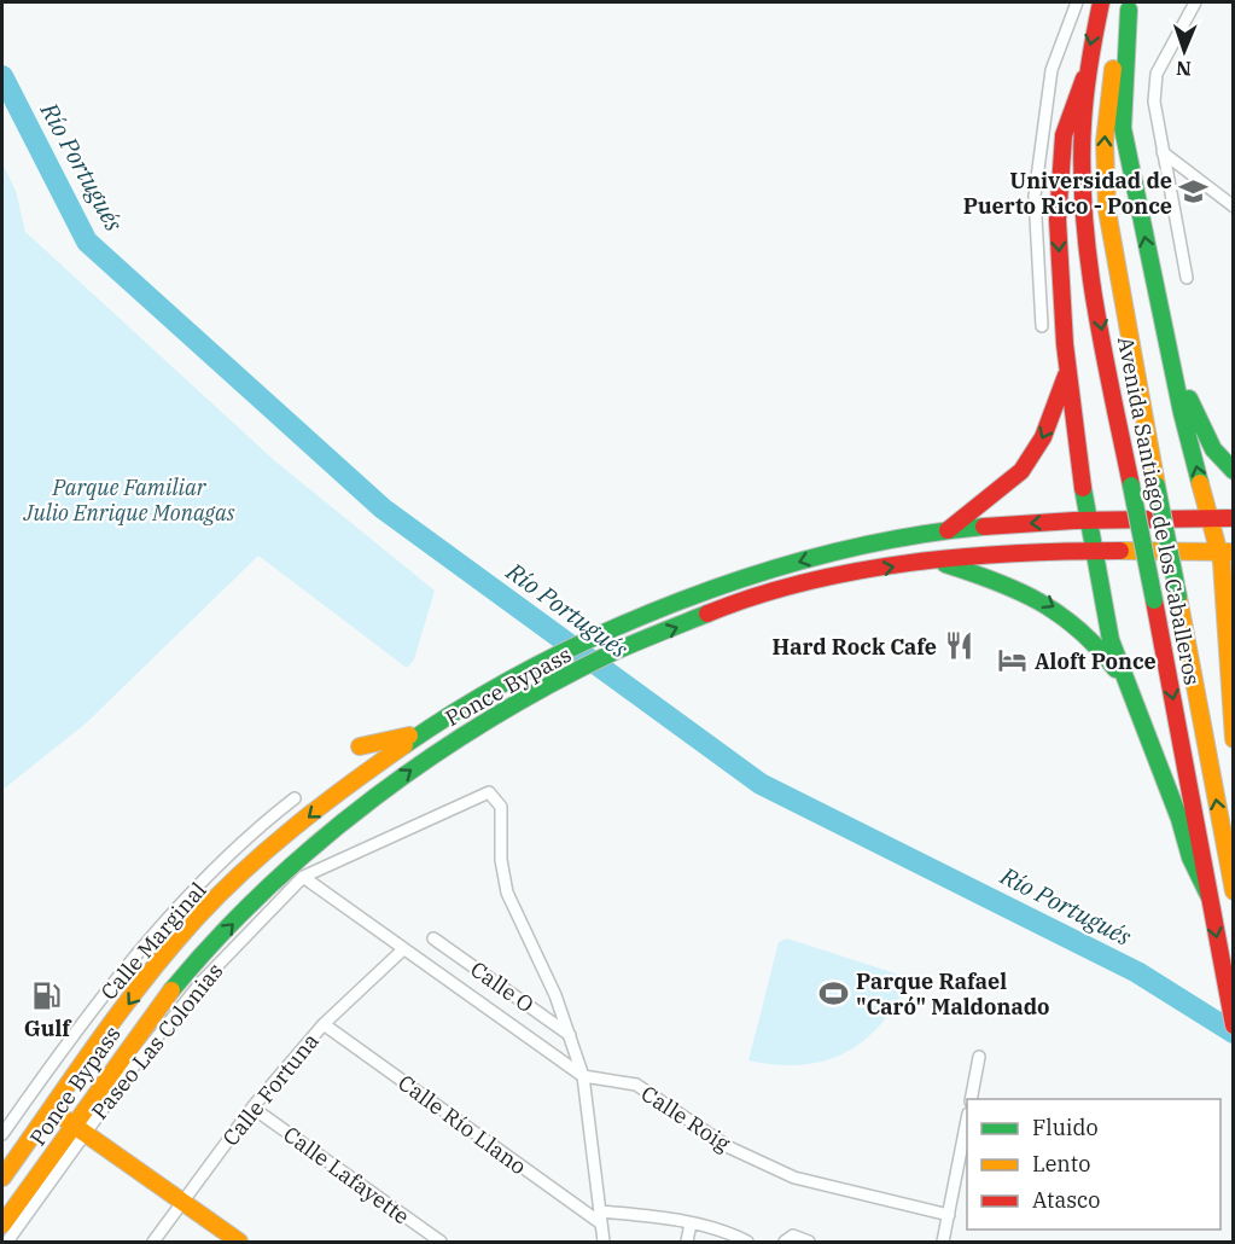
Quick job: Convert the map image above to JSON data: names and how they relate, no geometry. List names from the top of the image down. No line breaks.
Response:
{"streets":{"main road":["Avenida Santiago de los Caballeros","Ponce Bypass"],"street":["Calle Marginal","Calle O","Paseo Las Colonias","Calle Fortuna","Calle Roig","Calle Río Llano","Calle Lafayette"]},"crossings":[["Ponce Bypass","Paseo Las Colonias"],["Calle O","Paseo Las Colonias"],["Paseo Las Colonias","Calle Roig"],["Calle Fortuna","Calle Roig"],["Calle Fortuna","Calle Río Llano"],["Calle Fortuna","Calle Lafayette"]],"water":["Río Portugués"],"parks":["Parque Familiar Julio Enrique Monagas"],"places":{"school or university":["Universidad de Puerto Rico - Ponce"],"restaurant":["Hard Rock Cafe"],"hotel":["Aloft Ponce"],"sports":["Parque Rafael \"Caró\" Maldonado"],"fuel station":["Gulf"]},"legend":["Fluido","Lento","Atasco"],"north":"bottom"}
